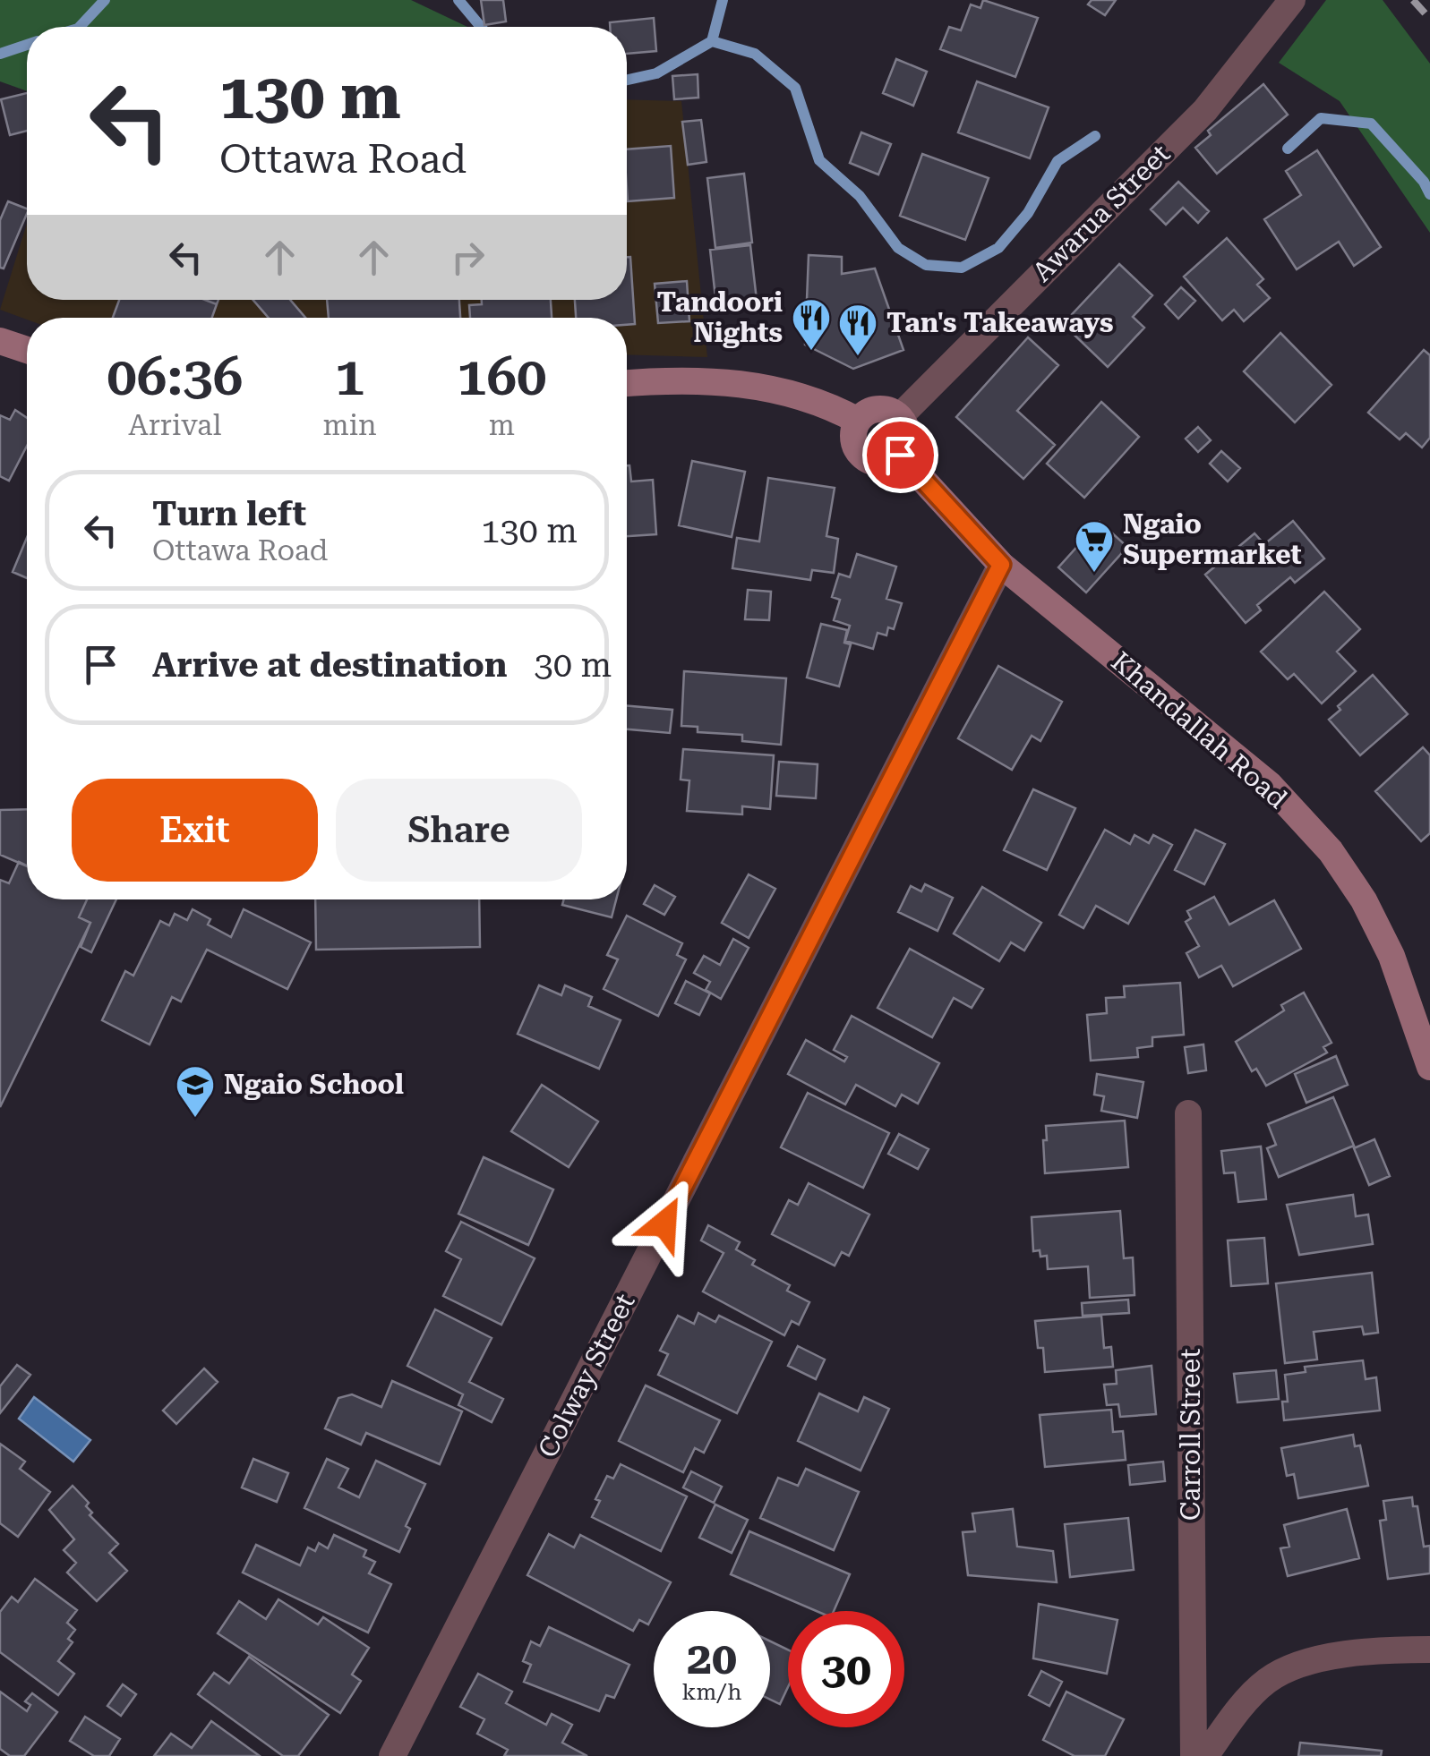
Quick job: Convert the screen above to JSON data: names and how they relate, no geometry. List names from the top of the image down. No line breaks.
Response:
{"streets":{"main road":["Khandallah Road"],"street":["Awarua Street","Colway Street","Carroll Street"]},"crossings":[["Awarua Street","Khandallah Road"],["Khandallah Road","Colway Street"]],"places":{"restaurant":["Tandoori Nights","Tan's Takeaways"],"supermarket":["Ngaio Supermarket"],"school or university":["Ngaio School"]},"page":{"turn":["130 m","Ottawa Road"],"eta":["06:36","Arrival","1","min","160","m"],"list":[{"name":"Turn left","note":"Ottawa Road","value":"130 m"},{"name":"Arrive at destination","value":"30 m"}],"buttons":["Exit","Share"],"speed":"20 km/h","limit":"30"}}
